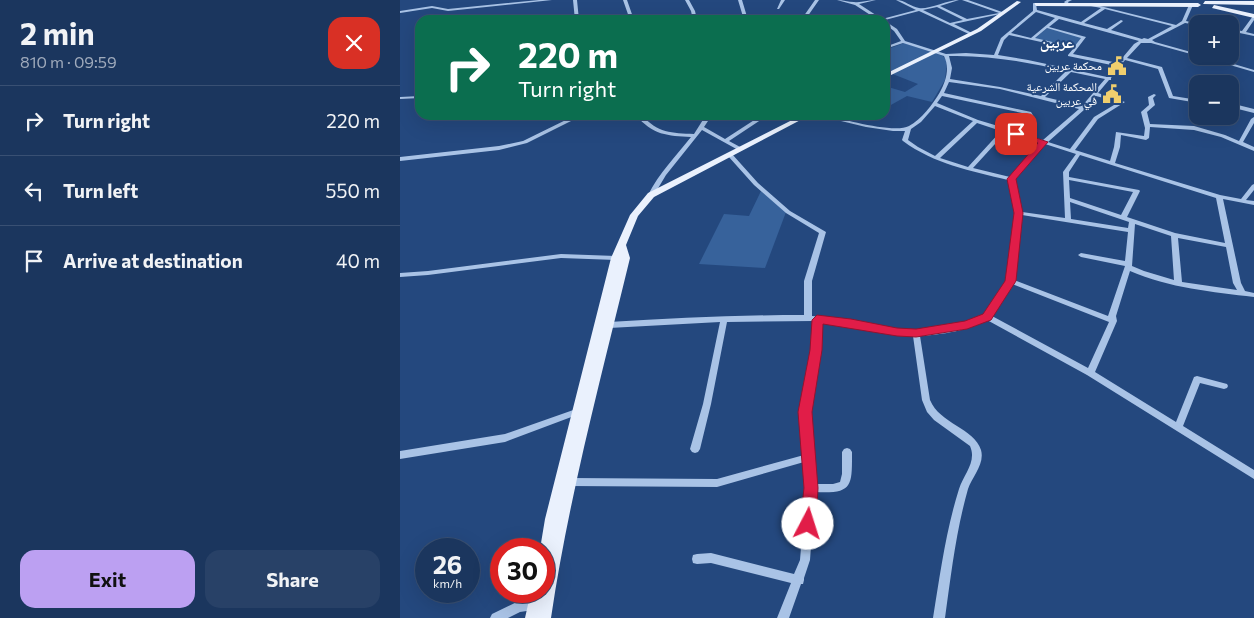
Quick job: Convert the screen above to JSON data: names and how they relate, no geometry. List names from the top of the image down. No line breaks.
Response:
{"districts":["عربين"],"places":{"public building":["محكمة عربين","المحكمة الشرعية في عربين"]},"page":{"heading":["2 min","810 m · 09:59"],"map_buttons":["+","−"],"turn":["220 m","Turn right"],"list":[{"name":"Turn right","value":"220 m"},{"name":"Turn left","value":"550 m"},{"name":"Arrive at destination","value":"40 m"}],"speed":"26 km/h","limit":"30","buttons":["Exit","Share"]}}
